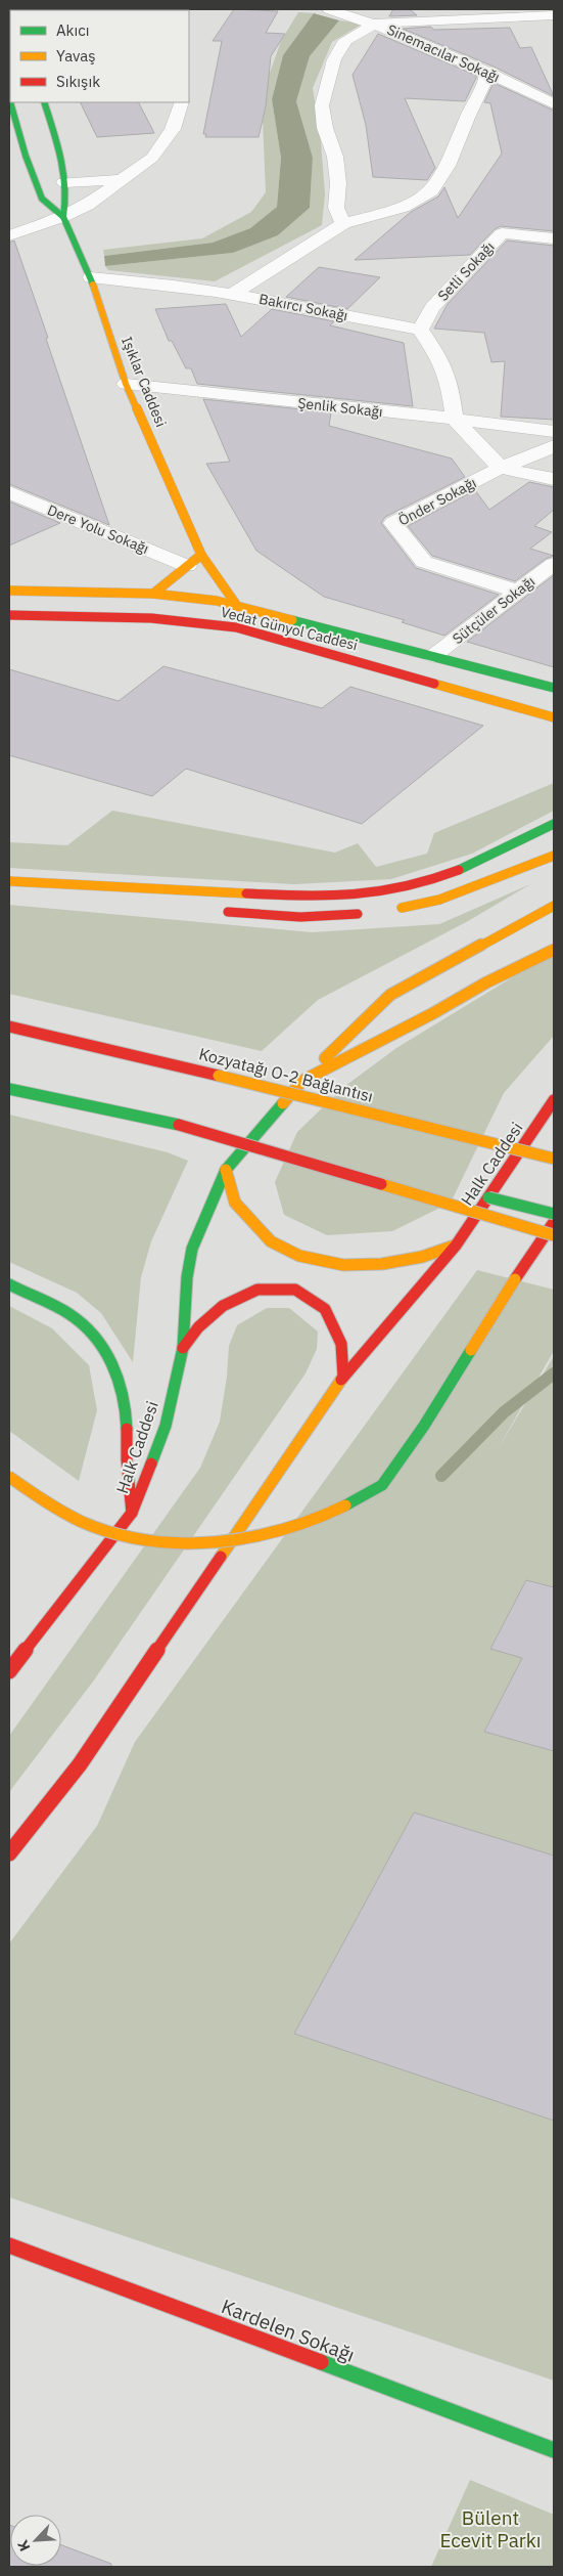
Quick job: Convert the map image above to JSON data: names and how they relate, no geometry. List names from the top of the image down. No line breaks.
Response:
{"streets":{"main road":["Işıklar Caddesi","Vedat Günyol Caddesi","Kozyatağı O-2 Bağlantısı","Halk Caddesi","Kardelen Sokağı"],"street":["Sinemacılar Sokağı","Setli Sokağı","Bakırcı Sokağı","Şenlik Sokağı","Önder Sokağı","Dere Yolu Sokağı","Sütçüler Sokağı"]},"crossings":[["Setli Sokağı","Bakırcı Sokağı"],["Bakırcı Sokağı","Işıklar Caddesi"],["Işıklar Caddesi","Şenlik Sokağı"],["Işıklar Caddesi","Dere Yolu Sokağı"],["Işıklar Caddesi","Vedat Günyol Caddesi"],["Önder Sokağı","Sütçüler Sokağı"],["Sütçüler Sokağı","Vedat Günyol Caddesi"]],"parks":["Bülent Ecevit Parkı"],"legend":["Akıcı","Yavaş","Sıkışık"],"north":"bottom left"}
